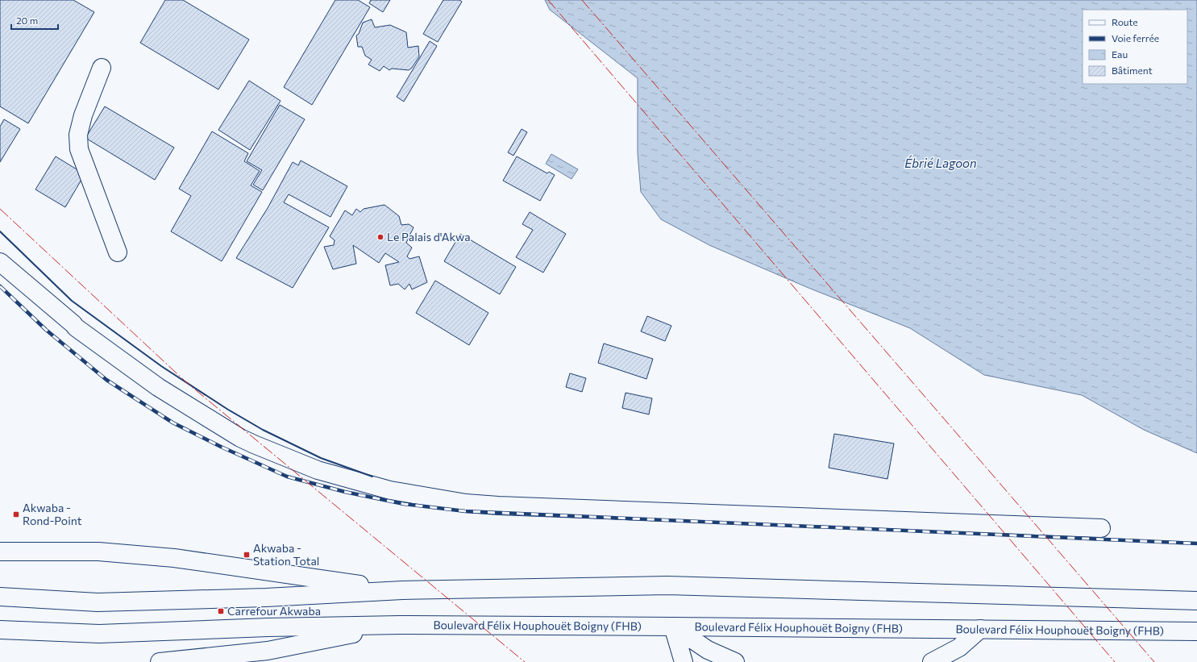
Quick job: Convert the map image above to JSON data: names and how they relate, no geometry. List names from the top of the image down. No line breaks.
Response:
{"streets":{"main road":["Boulevard Félix Houphouët Boigny (FHB)"]},"water":["Ébrié Lagoon"],"places":{"other":["Le Palais d'Akwa"],"transit":["Akwaba - Rond-Point","Akwaba - Station Total","Carrefour Akwaba"]},"legend":["Route","Voie ferrée","Eau","Bâtiment"],"scale_bar":"20 m"}
